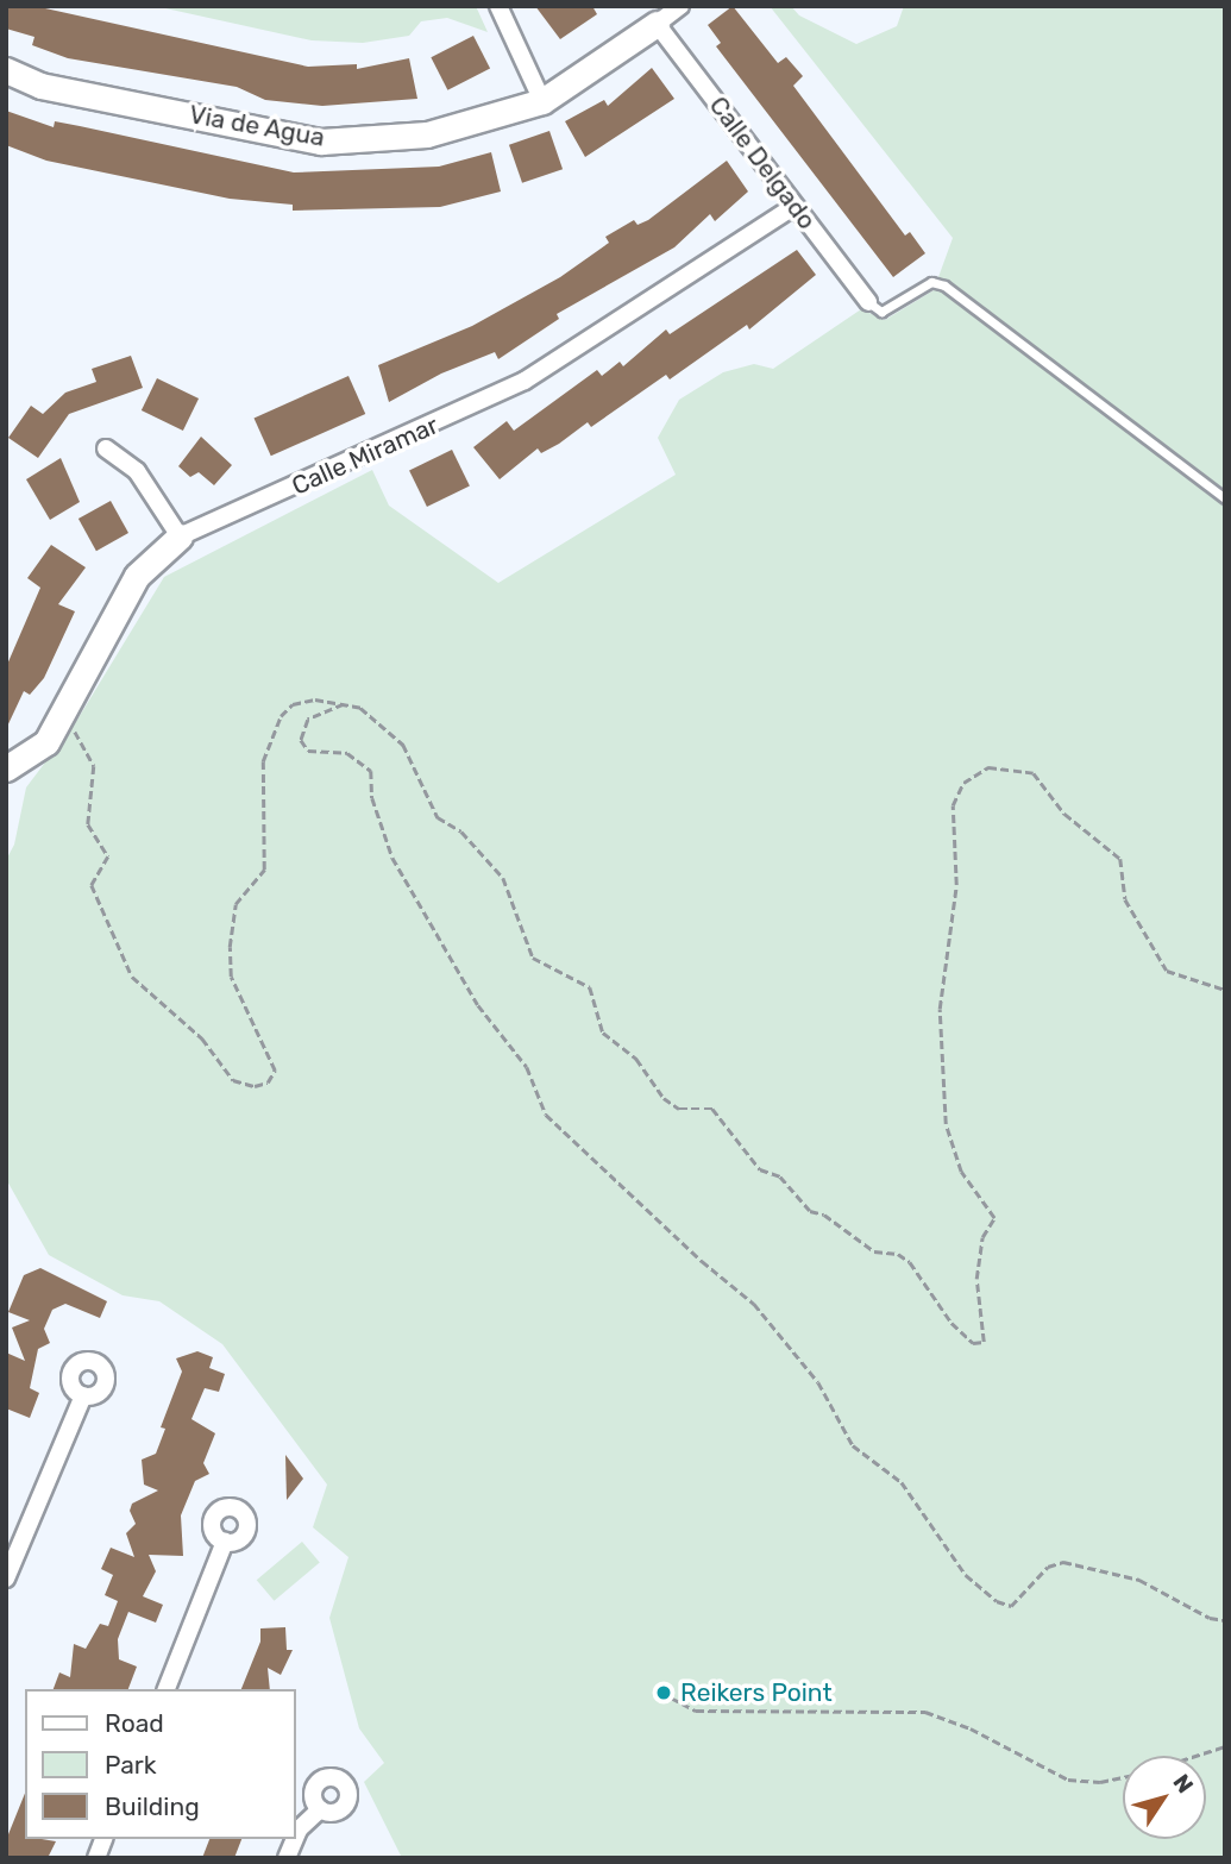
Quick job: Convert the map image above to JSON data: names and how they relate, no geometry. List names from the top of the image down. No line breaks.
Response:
{"streets":{"street":["Via de Agua","Calle Delgado","Calle Miramar"]},"crossings":[["Via de Agua","Calle Delgado"],["Calle Delgado","Calle Miramar"]],"places":["Reikers Point"],"legend":["Road","Park","Building"],"north":"top right"}
